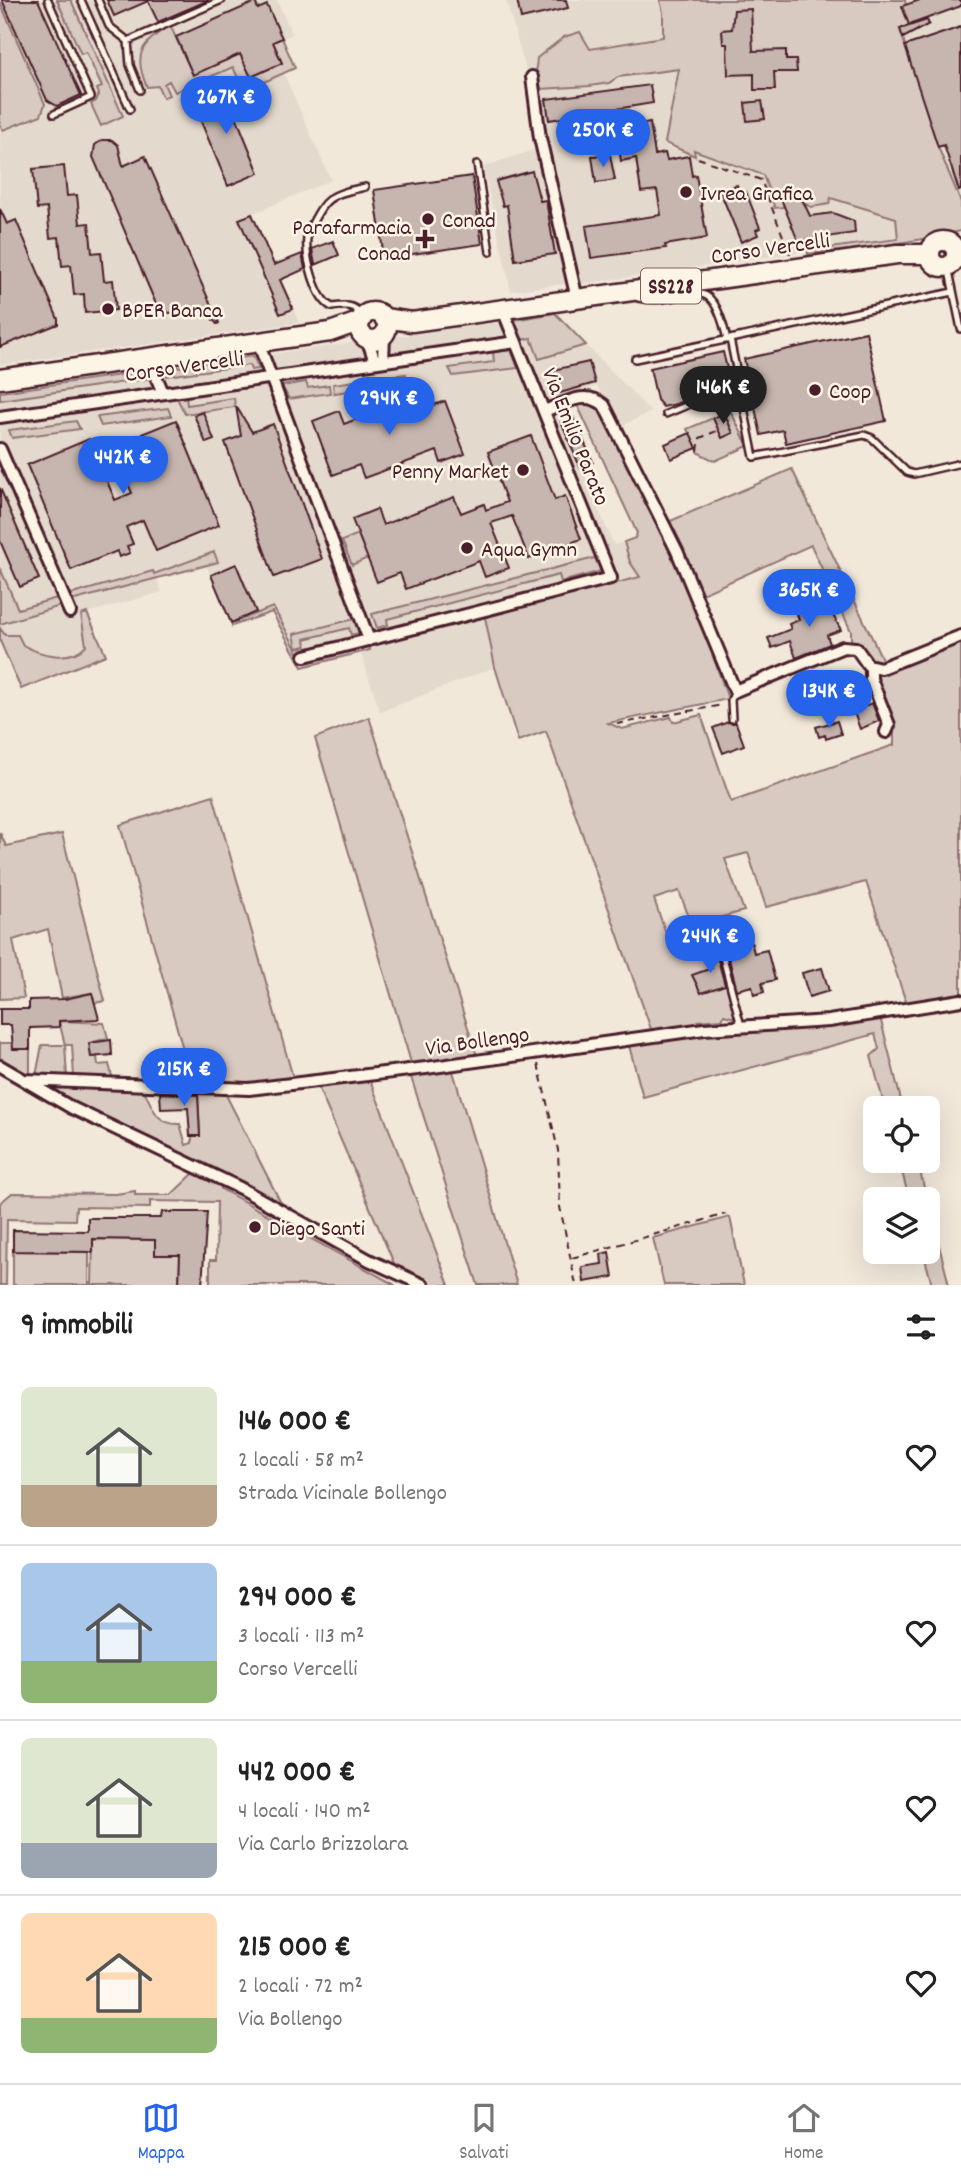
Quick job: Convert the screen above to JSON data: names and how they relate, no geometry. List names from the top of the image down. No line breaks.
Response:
{"streets":{"main road":["Corso Vercelli","SS228"],"street":["Via Emilio Parato","Via Bollengo"]},"crossings":[["Corso Vercelli","SS228"],["Corso Vercelli","Via Emilio Parato"]],"places":{"other":["Ivrea Grafica","Conad","BPER Banca","Coop","Penny Market","Aqua Gymn","Diego Santi"],"health":["Parafarmacia Conad"]},"page":{"price":["267K €","250K €","146K €","294K €","442K €","365K €","134K €","244K €","215K €"],"heading":"9 immobili","list":[{"name":"146 000 €","note":"2 locali · 58 m² · Strada Vicinale Bollengo"},{"name":"294 000 €","note":"3 locali · 113 m² · Corso Vercelli"},{"name":"442 000 €","note":"4 locali · 140 m² · Via Carlo Brizzolara"},{"name":"215 000 €","note":"2 locali · 72 m² · Via Bollengo"}],"tabs":["Mappa","Salvati","Home"]}}
